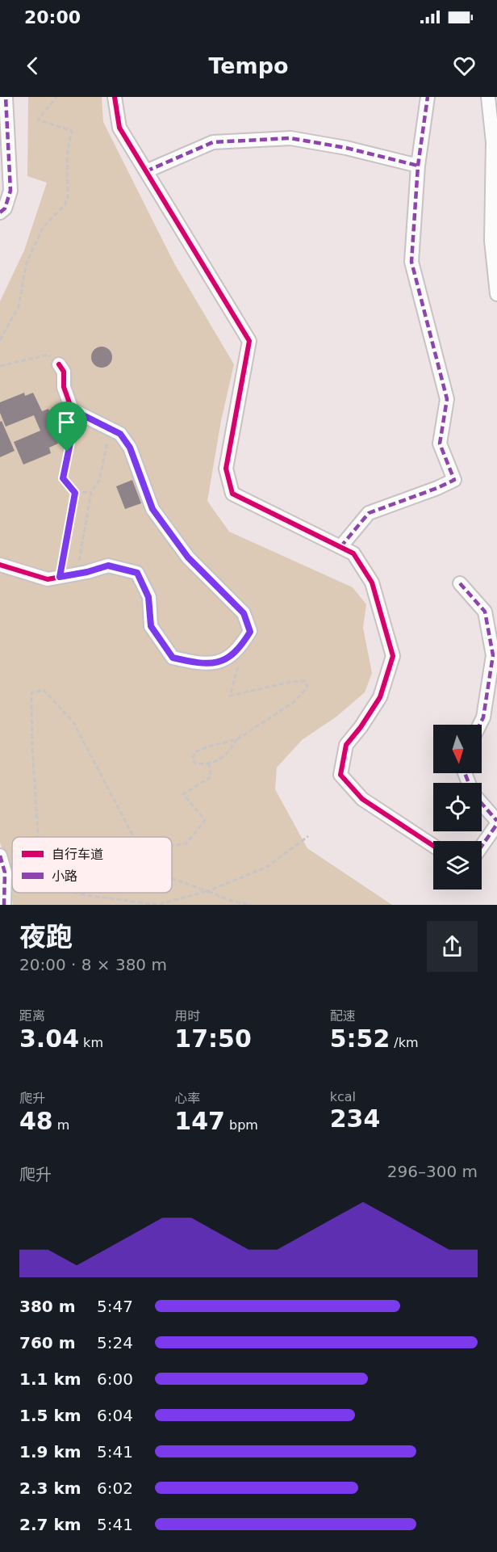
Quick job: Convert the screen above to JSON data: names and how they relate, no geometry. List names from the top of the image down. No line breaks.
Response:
{"legend":["自行车道","小路"],"north":"bottom","page":{"status":"20:00","header":"Tempo","heading":["夜跑","20:00 · 8 × 380 m"],"stats":[["距离","3.04 km"],["用时","17:50"],["配速","5:52 /km"],["爬升","48 m"],["心率","147 bpm"],["kcal","234"]],"chart":["爬升","296–300 m"],"list":[{"name":"380 m","note":"5:47"},{"name":"760 m","note":"5:24"},{"name":"1.1 km","note":"6:00"},{"name":"1.5 km","note":"6:04"},{"name":"1.9 km","note":"5:41"},{"name":"2.3 km","note":"6:02"},{"name":"2.7 km","note":"5:41"}]}}
